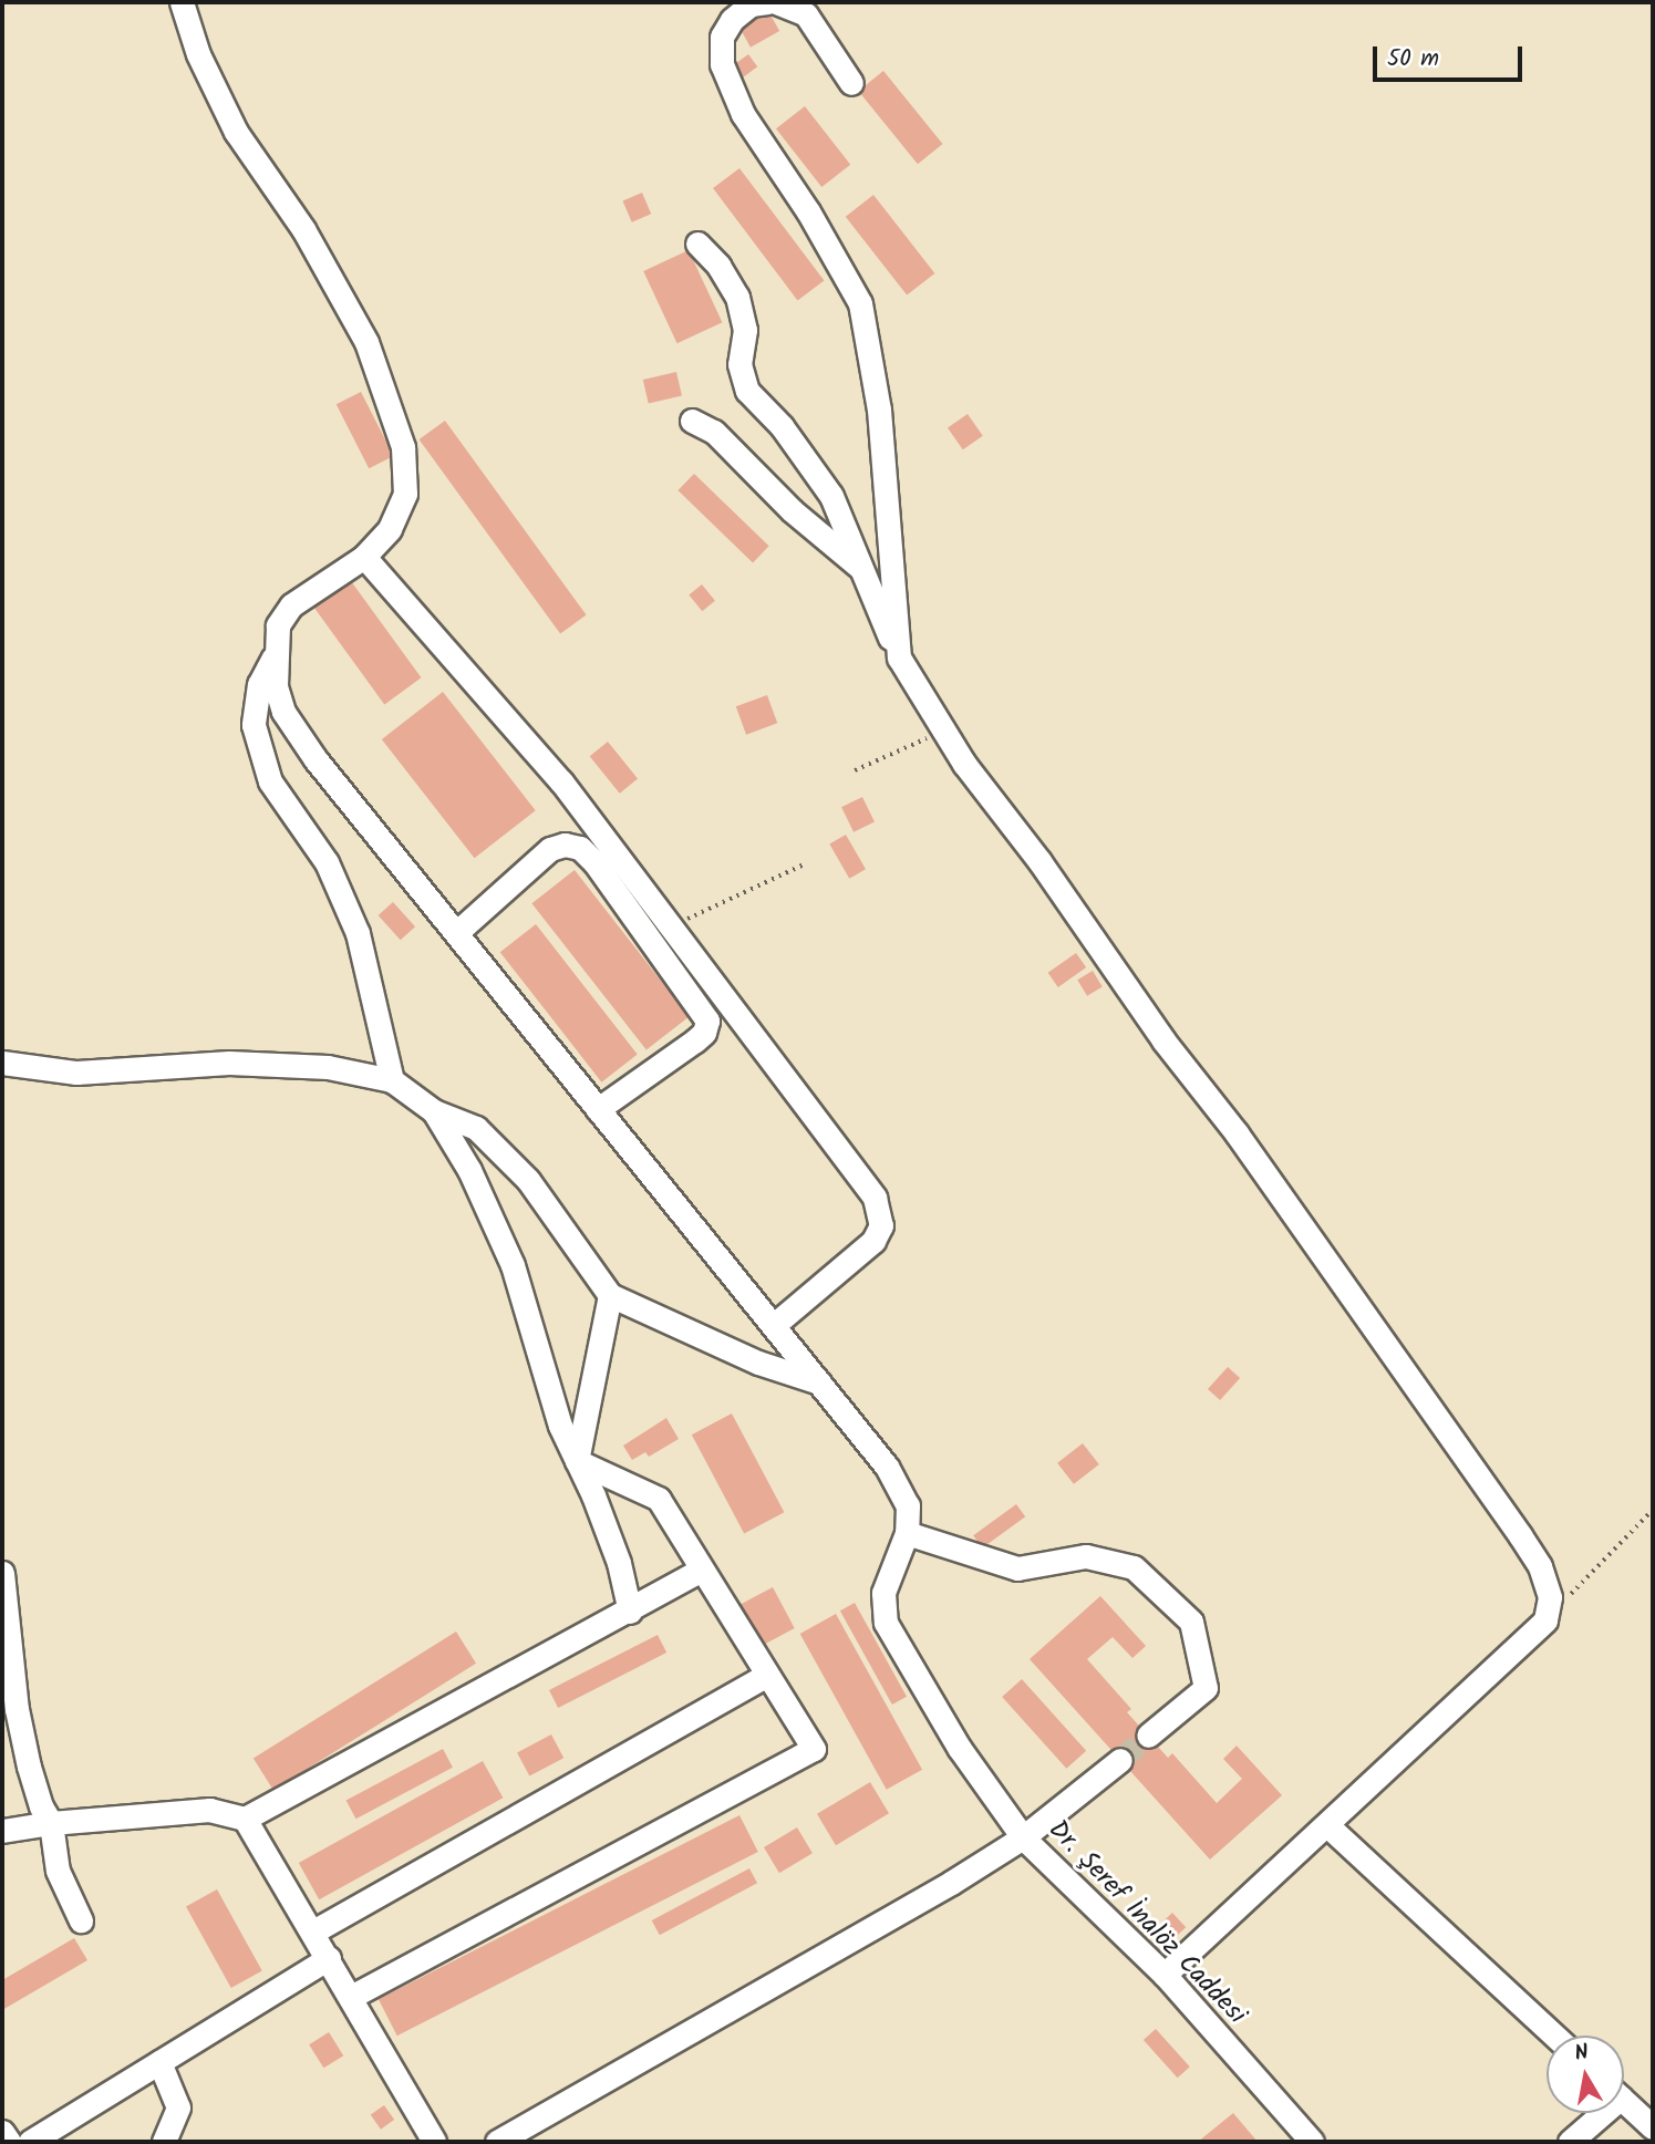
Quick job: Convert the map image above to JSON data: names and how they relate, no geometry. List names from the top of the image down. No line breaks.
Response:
{"streets":{"lane":["Dr. Şeref İnalöz Caddesi"]},"scale_bar":"50 m","north":"top"}
